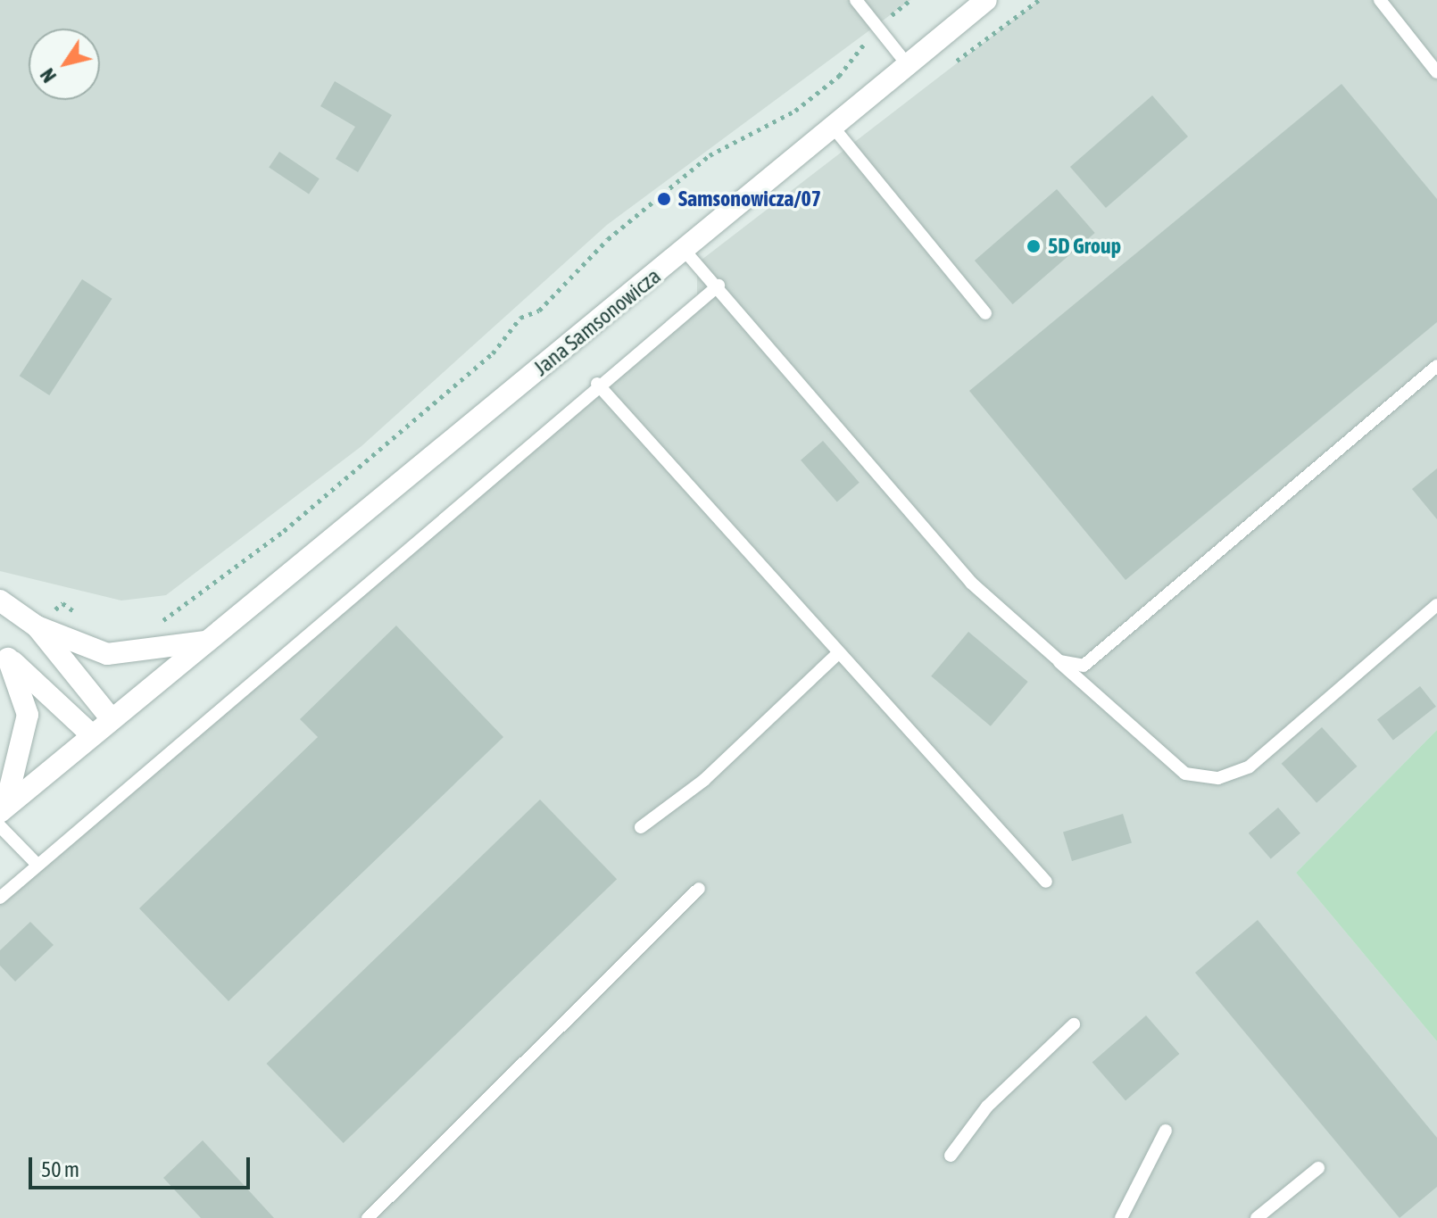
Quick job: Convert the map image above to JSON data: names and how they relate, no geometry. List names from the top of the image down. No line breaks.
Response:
{"streets":{"main road":["Jana Samsonowicza"]},"places":["Samsonowicza/07","5D Group"],"scale_bar":"50 m","north":"bottom left"}
